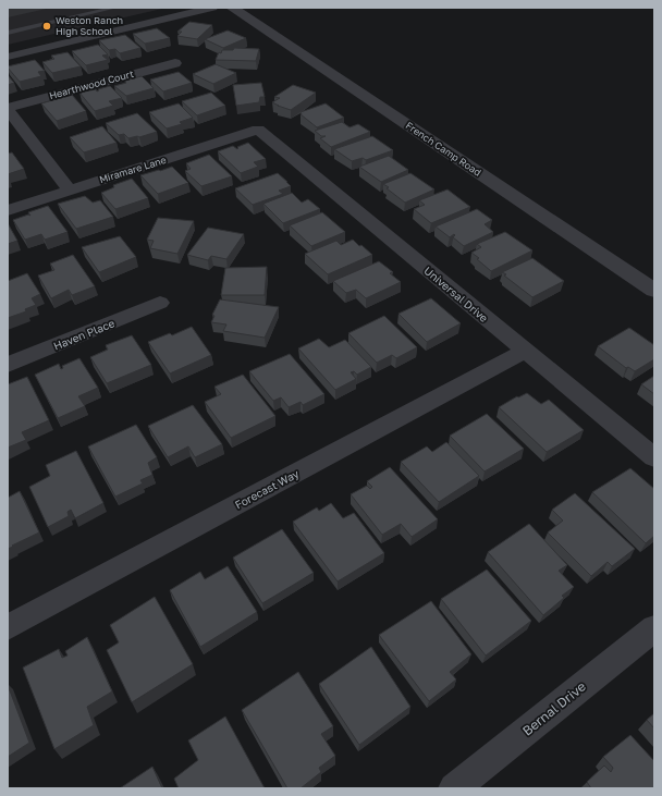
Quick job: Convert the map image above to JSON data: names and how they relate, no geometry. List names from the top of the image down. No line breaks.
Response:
{"streets":{"street":["Hearthwood Court","French Camp Road","Miramare Lane","Universal Drive","Haven Place","Forecast Way","Bernal Drive"]},"crossings":[["Miramare Lane","Universal Drive"],["Universal Drive","Forecast Way"]],"places":["Weston Ranch High School"]}
